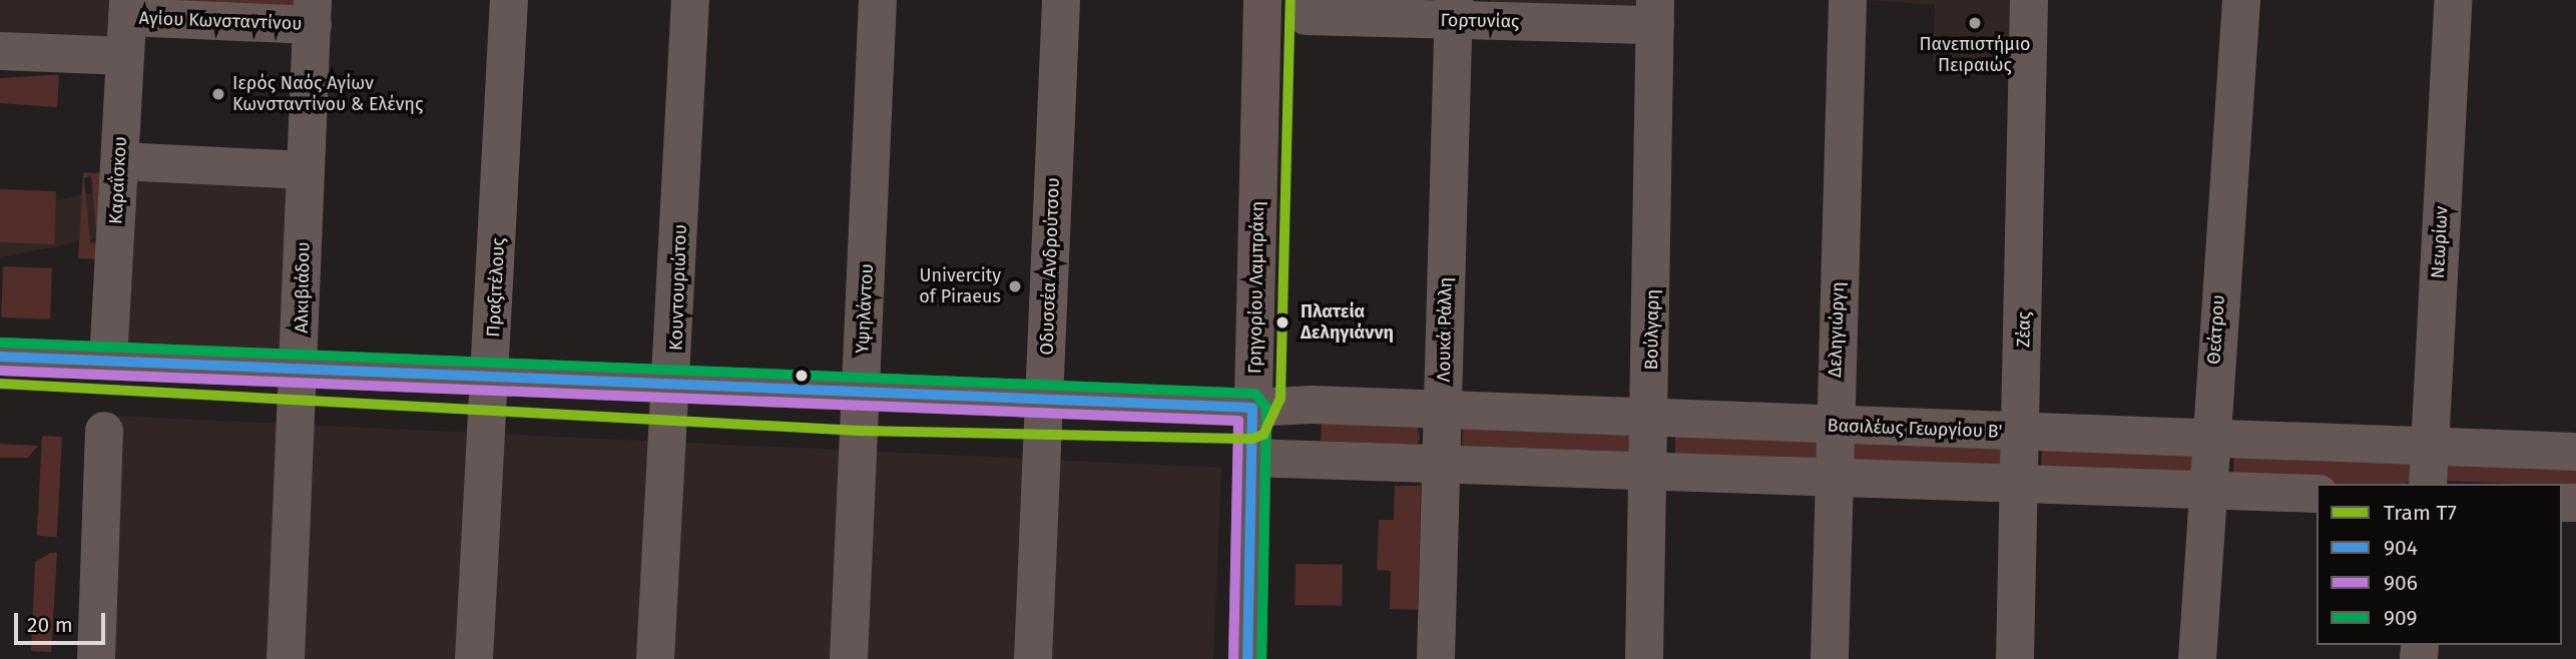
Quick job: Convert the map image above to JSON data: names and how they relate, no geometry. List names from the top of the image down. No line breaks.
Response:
{"streets":{"main road":["Γρηγορίου Λαμπράκη"],"street":["Αγίου Κωνσταντίνου","Γορτυνίας","Καραΐσκου","Νεωρίων","Οδυσσέα Ανδρούτσου","Αλκιβιάδου","Πραξιτέλους","Κουντουριώτου","Υψηλάντου","Λουκά Ράλλη","Βούλγαρη","Δεληγιώργη","Ζέας","Θεάτρου","Βασιλέως Γεωργίου Β'"]},"crossings":[["Αγίου Κωνσταντίνου","Καραΐσκου"],["Αγίου Κωνσταντίνου","Αλκιβιάδου"],["Γορτυνίας","Λουκά Ράλλη"],["Γορτυνίας","Βούλγαρη"],["Νεωρίων","Βασιλέως Γεωργίου Β'"],["Γρηγορίου Λαμπράκη","Βασιλέως Γεωργίου Β'"],["Λουκά Ράλλη","Βασιλέως Γεωργίου Β'"],["Βούλγαρη","Βασιλέως Γεωργίου Β'"],["Δεληγιώργη","Βασιλέως Γεωργίου Β'"],["Ζέας","Βασιλέως Γεωργίου Β'"],["Θεάτρου","Βασιλέως Γεωργίου Β'"]],"places":["Πανεπιστήμιο Πειραιώς","Ιερός Ναός Αγίων Κωνσταντίνου & Ελένης","Univercity of Piraeus","Πλατεία Δεληγιάννη"],"lines":["tram line Τ7","transit line 909","transit line 904","transit line 906"],"legend":["Tram Τ7","904","906","909"],"scale_bar":"20 m"}
